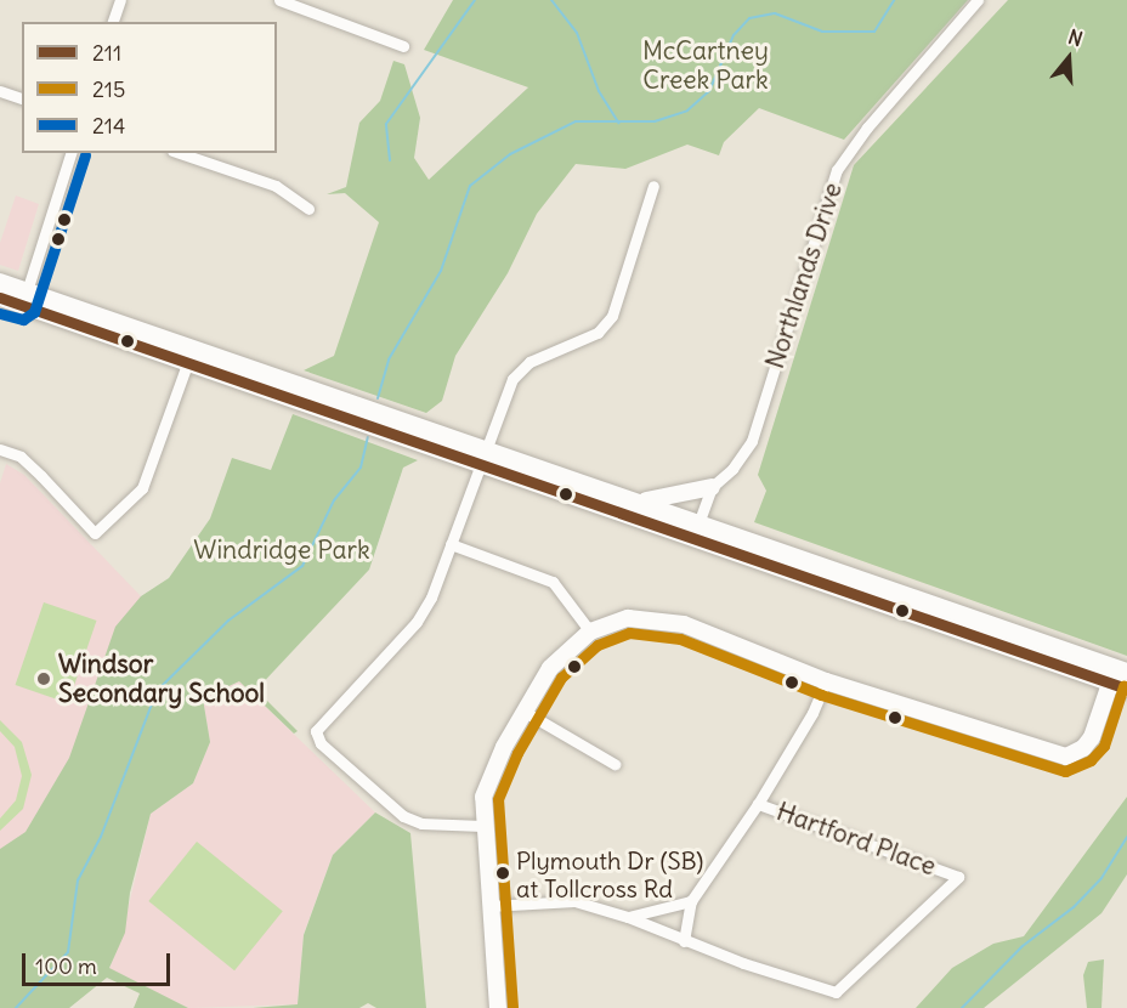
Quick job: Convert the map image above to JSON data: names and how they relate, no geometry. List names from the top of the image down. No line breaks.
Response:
{"streets":{"street":["Northlands Drive","Hartford Place"]},"parks":["McCartney Creek Park","Windridge Park"],"places":["Windsor Secondary School","Plymouth Dr (SB) at Tollcross Rd"],"lines":["transit line 214","transit line 211","transit line 215"],"legend":["211","215","214"],"scale_bar":"100 m","north":"top"}
